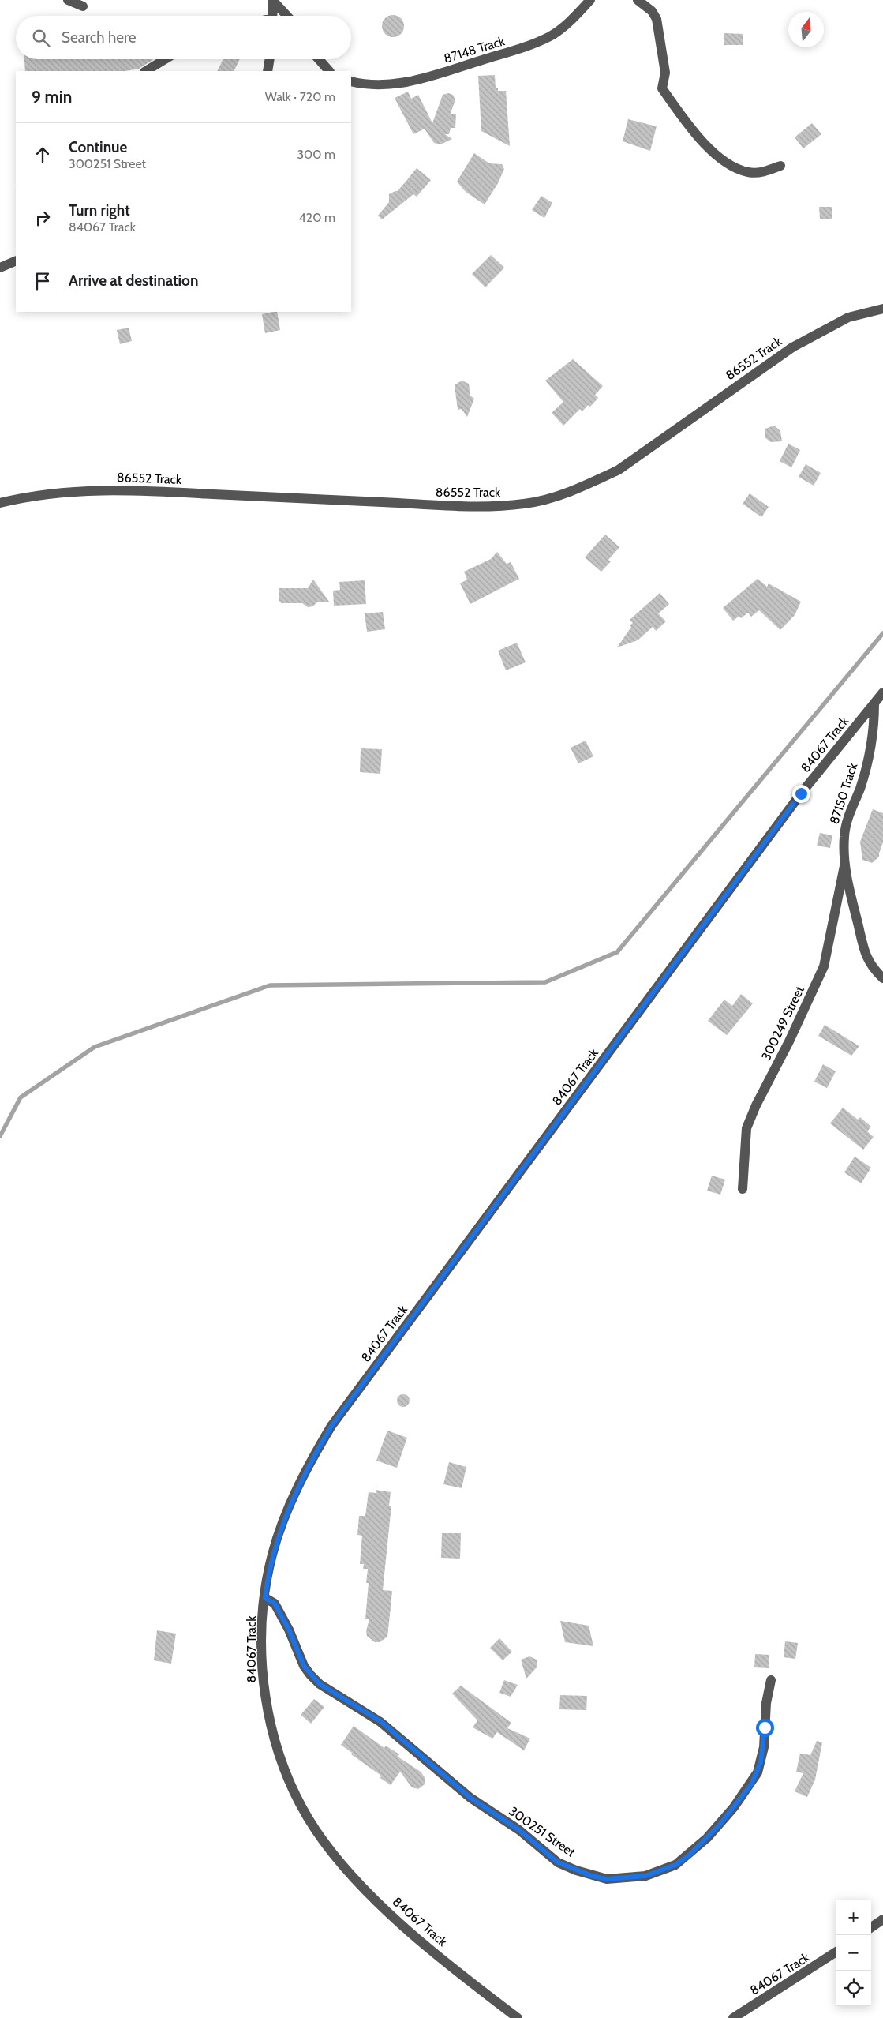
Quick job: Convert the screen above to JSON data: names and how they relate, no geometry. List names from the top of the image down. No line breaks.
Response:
{"streets":{"street":["87148 Track","86552 Track","84067 Track","87150 Track","300249 Street","300251 Street"]},"crossings":[["84067 Track","87150 Track"],["84067 Track","300251 Street"],["87150 Track","300249 Street"]],"north":"top","page":{"search":"Search here","heading":["9 min","Walk · 720 m"],"list":[["Continue","300251 Street","300 m"],["Turn right","84067 Track","420 m"],"Arrive at destination"],"map_buttons":["+","−"]}}
